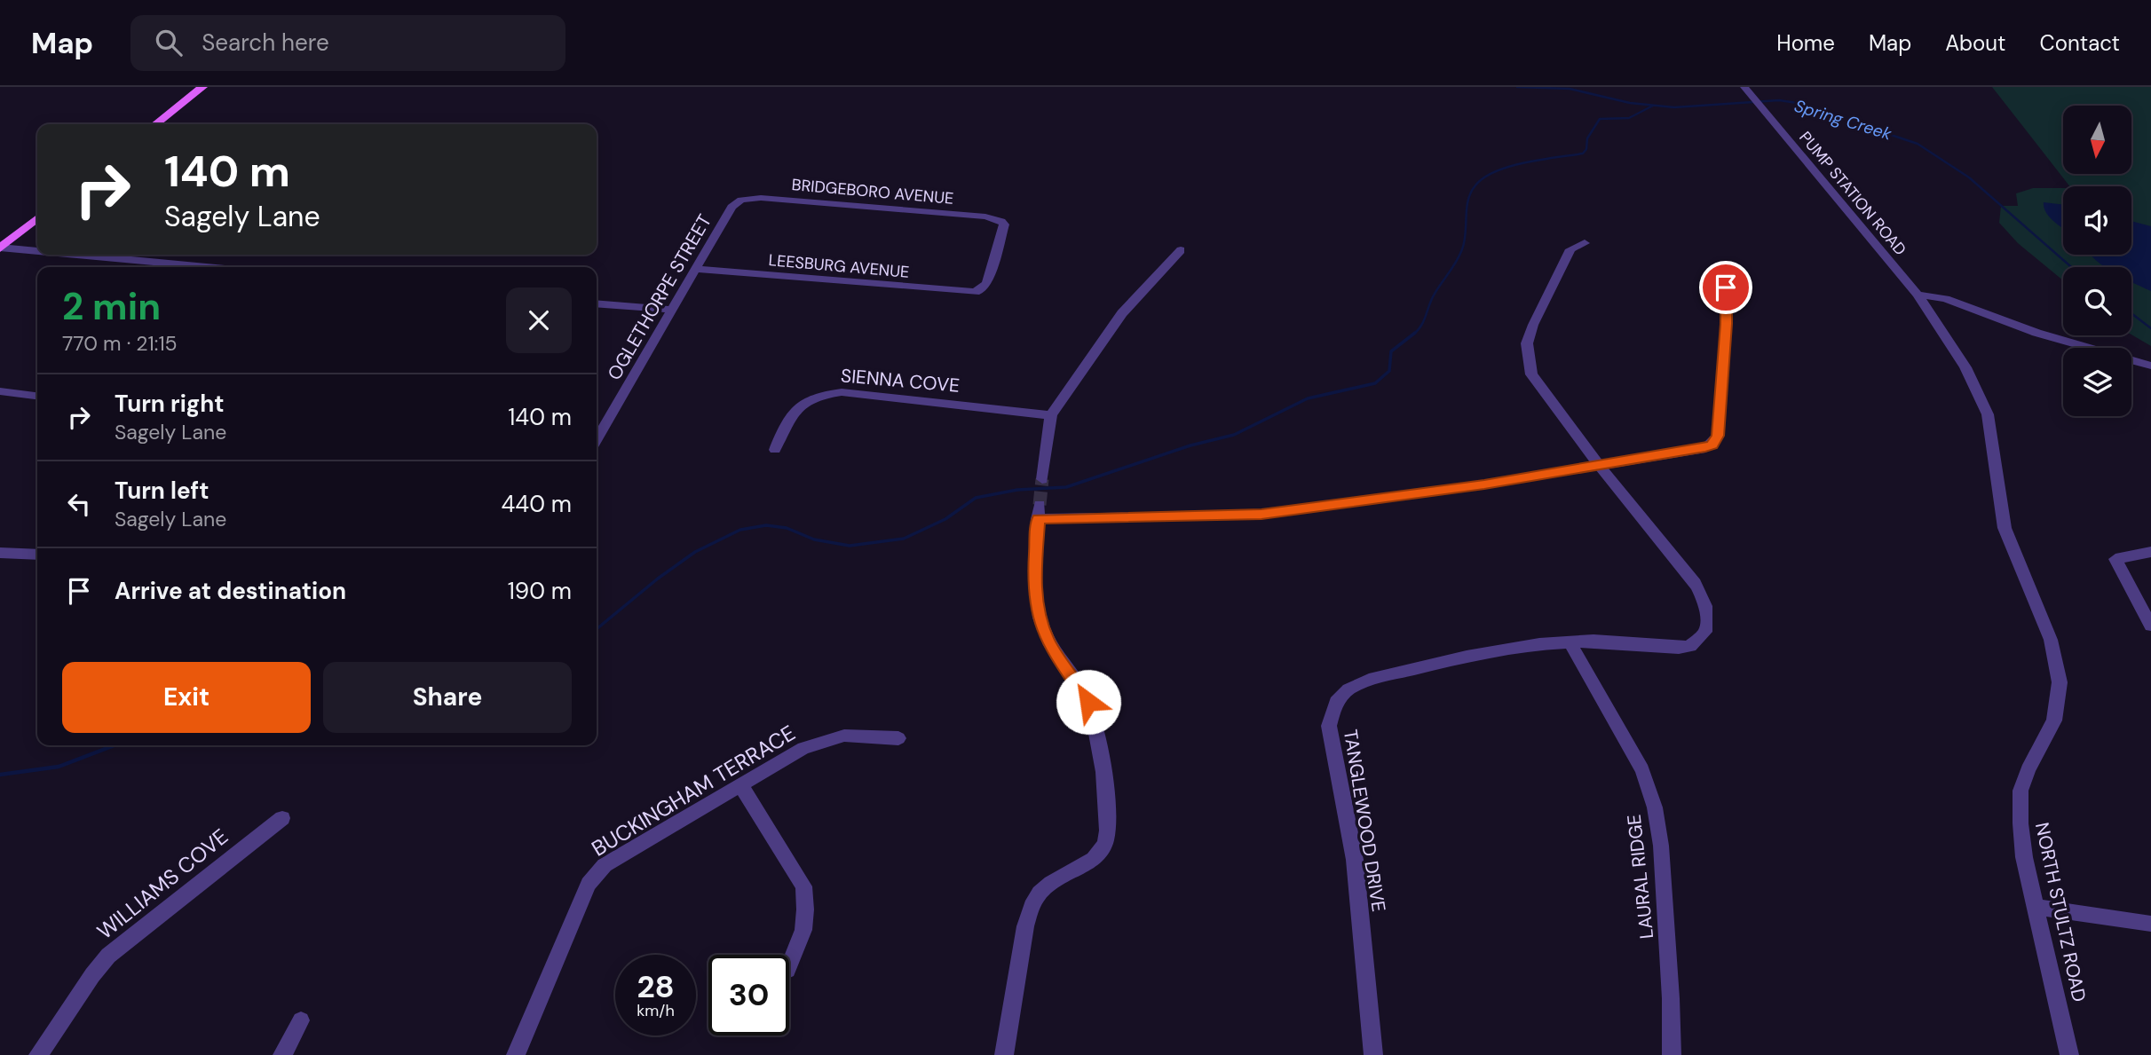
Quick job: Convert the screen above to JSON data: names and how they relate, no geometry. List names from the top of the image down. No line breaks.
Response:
{"streets":{"street":["BRIDGEBORO AVENUE","PUMP STATION ROAD","LEESBURG AVENUE","OGLETHORPE STREET","SIENNA COVE","BUCKINGHAM TERRACE","TANGLEWOOD DRIVE","LAURAL RIDGE","WILLIAMS COVE","NORTH STULTZ ROAD"]},"crossings":[["BRIDGEBORO AVENUE","LEESBURG AVENUE"],["BRIDGEBORO AVENUE","OGLETHORPE STREET"],["PUMP STATION ROAD","NORTH STULTZ ROAD"],["LEESBURG AVENUE","OGLETHORPE STREET"],["TANGLEWOOD DRIVE","LAURAL RIDGE"]],"water":["Spring Creek"],"north":"bottom","page":{"header":"Map","search":"Search here","nav":["Home","Map","About","Contact"],"turn":["140 m","Sagely Lane"],"heading":["2 min","770 m · 21:15"],"list":[{"name":"Turn right","note":"Sagely Lane","value":"140 m"},{"name":"Turn left","note":"Sagely Lane","value":"440 m"},{"name":"Arrive at destination","value":"190 m"}],"buttons":["Exit","Share"],"speed":"28 km/h","limit":"30"}}
